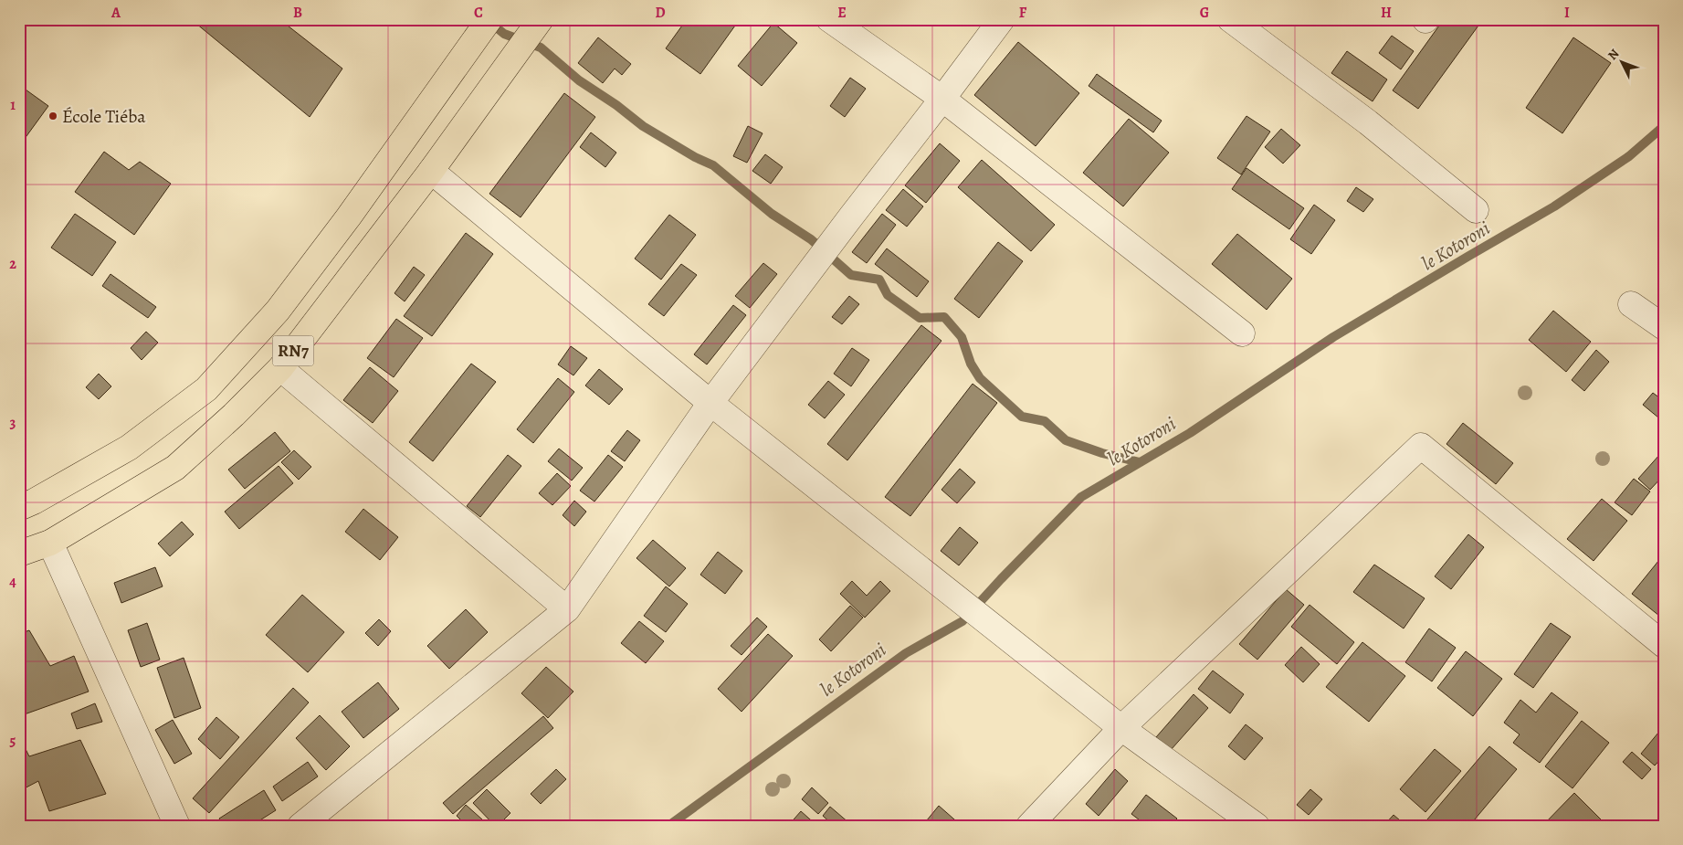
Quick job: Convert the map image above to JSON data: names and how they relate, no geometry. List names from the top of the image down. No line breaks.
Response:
{"streets":{"highway":["RN7"]},"water":["le Kotoroni"],"places":["École Tiéba"],"north":"top left","grid":{"columns":["A","B","C","D","E","F","G","H","I"],"rows":["1","2","3","4","5"]}}
